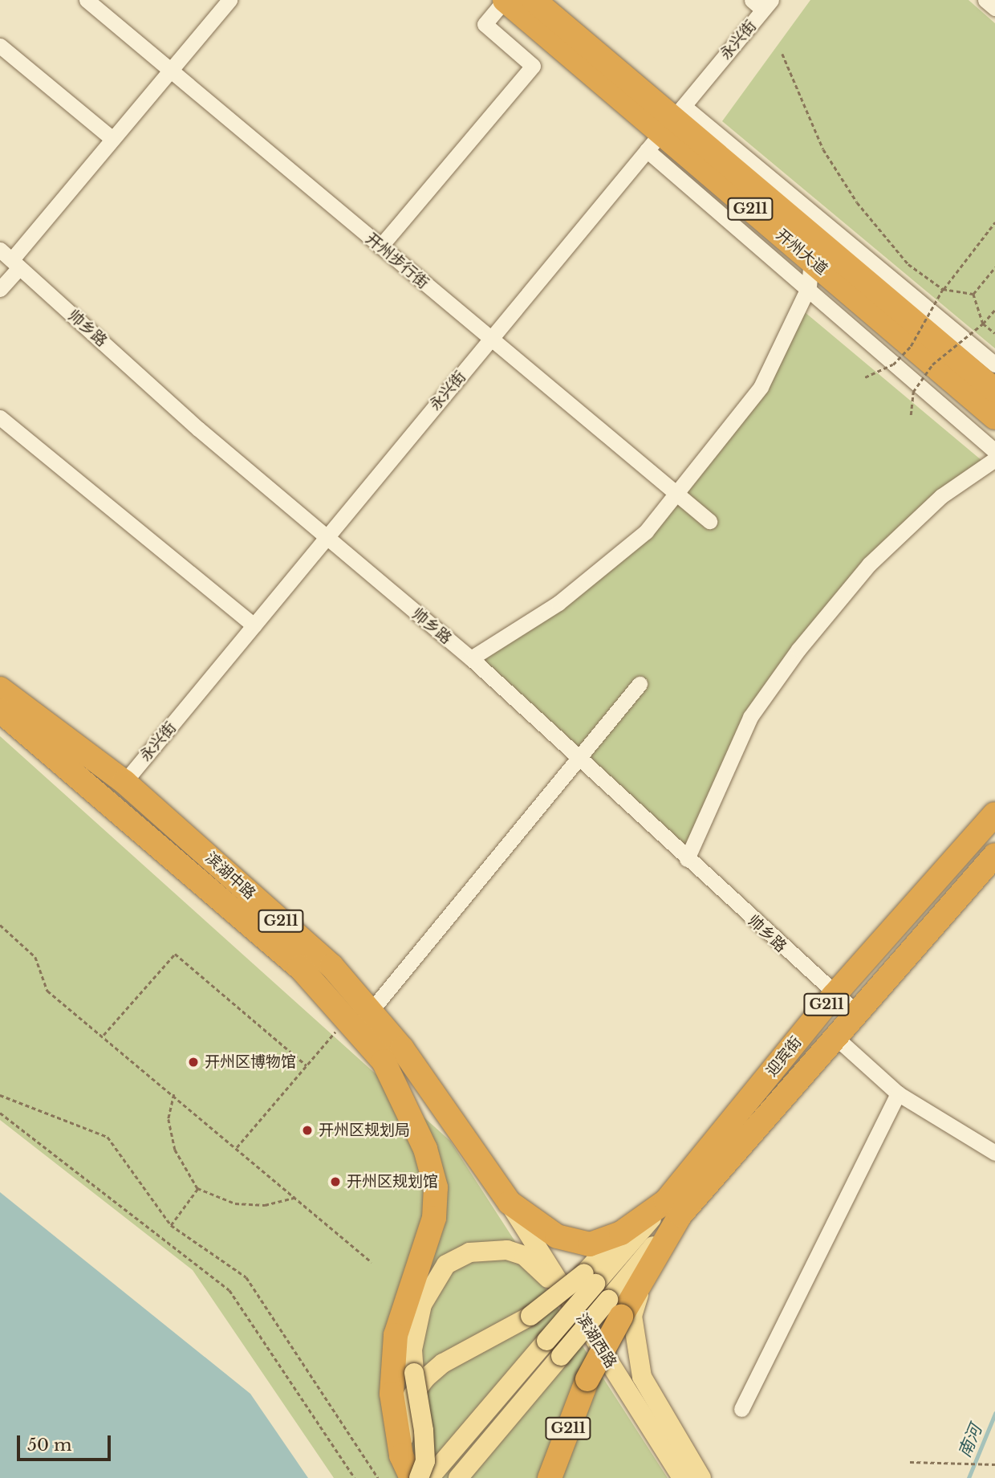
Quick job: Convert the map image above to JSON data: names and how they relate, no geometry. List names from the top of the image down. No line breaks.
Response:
{"streets":{"highway":["G211","开州大道","滨湖中路","迎宾街"],"main road":["滨湖西路"],"street":["永兴街","开州步行街","帅乡路"]},"crossings":[["永兴街","开州大道"],["永兴街","开州步行街"],["永兴街","帅乡路"],["永兴街","滨湖中路"],["G211","滨湖中路"],["G211","迎宾街"],["G211","滨湖西路"],["帅乡路","迎宾街"],["滨湖中路","滨湖西路"]],"water":["南河"],"places":["开州区博物馆","开州区规划局","开州区规划馆"],"scale_bar":"50 m"}
